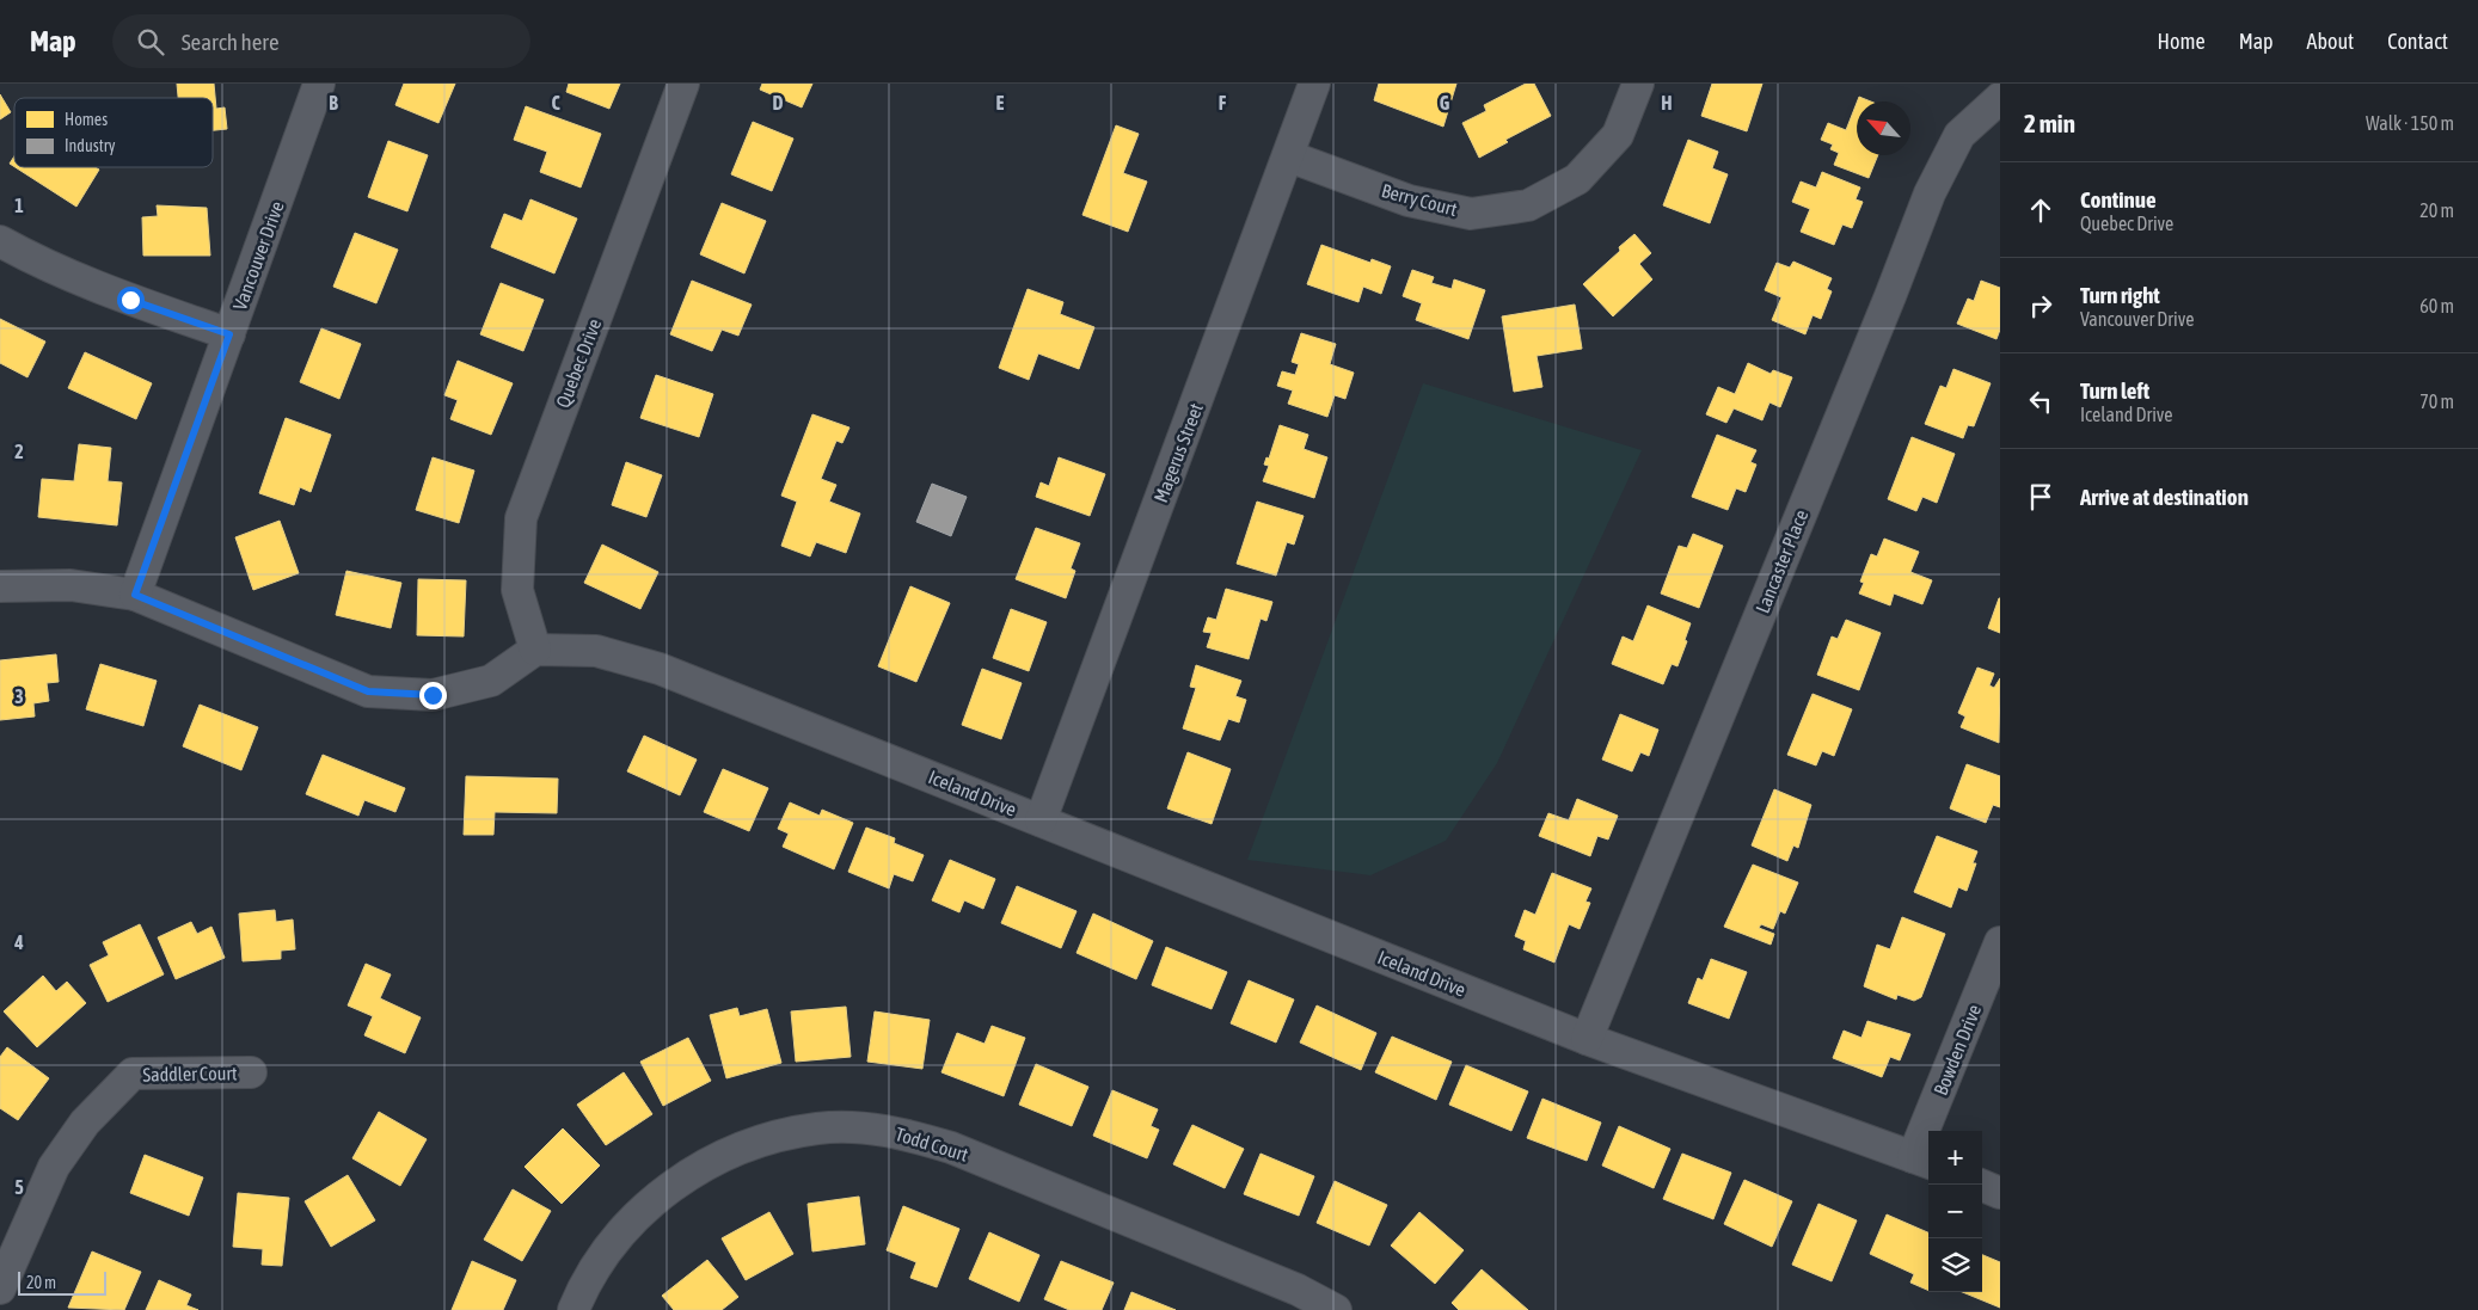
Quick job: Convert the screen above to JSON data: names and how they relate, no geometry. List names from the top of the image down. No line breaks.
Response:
{"streets":{"street":["Berry Court","Vancouver Drive","Quebec Drive","Magerus Street","Lancaster Place","Iceland Drive","Bowden Drive","Saddler Court","Todd Court"]},"crossings":[["Berry Court","Magerus Street"],["Quebec Drive","Iceland Drive"],["Magerus Street","Iceland Drive"],["Lancaster Place","Iceland Drive"],["Iceland Drive","Bowden Drive"]],"legend":["Homes","Industry"],"scale_bar":"20 m","north":"top left","page":{"header":"Map","search":"Search here","nav":["Home","Map","About","Contact"],"heading":["2 min","Walk · 150 m"],"list":[["Continue","Quebec Drive","20 m"],["Turn right","Vancouver Drive","60 m"],["Turn left","Iceland Drive","70 m"],"Arrive at destination"],"map_buttons":["+","−"],"scale":"20 m"},"grid":{"columns":["B","C","D","E","F","G","H"],"rows":["1","2","3","4","5"]}}
